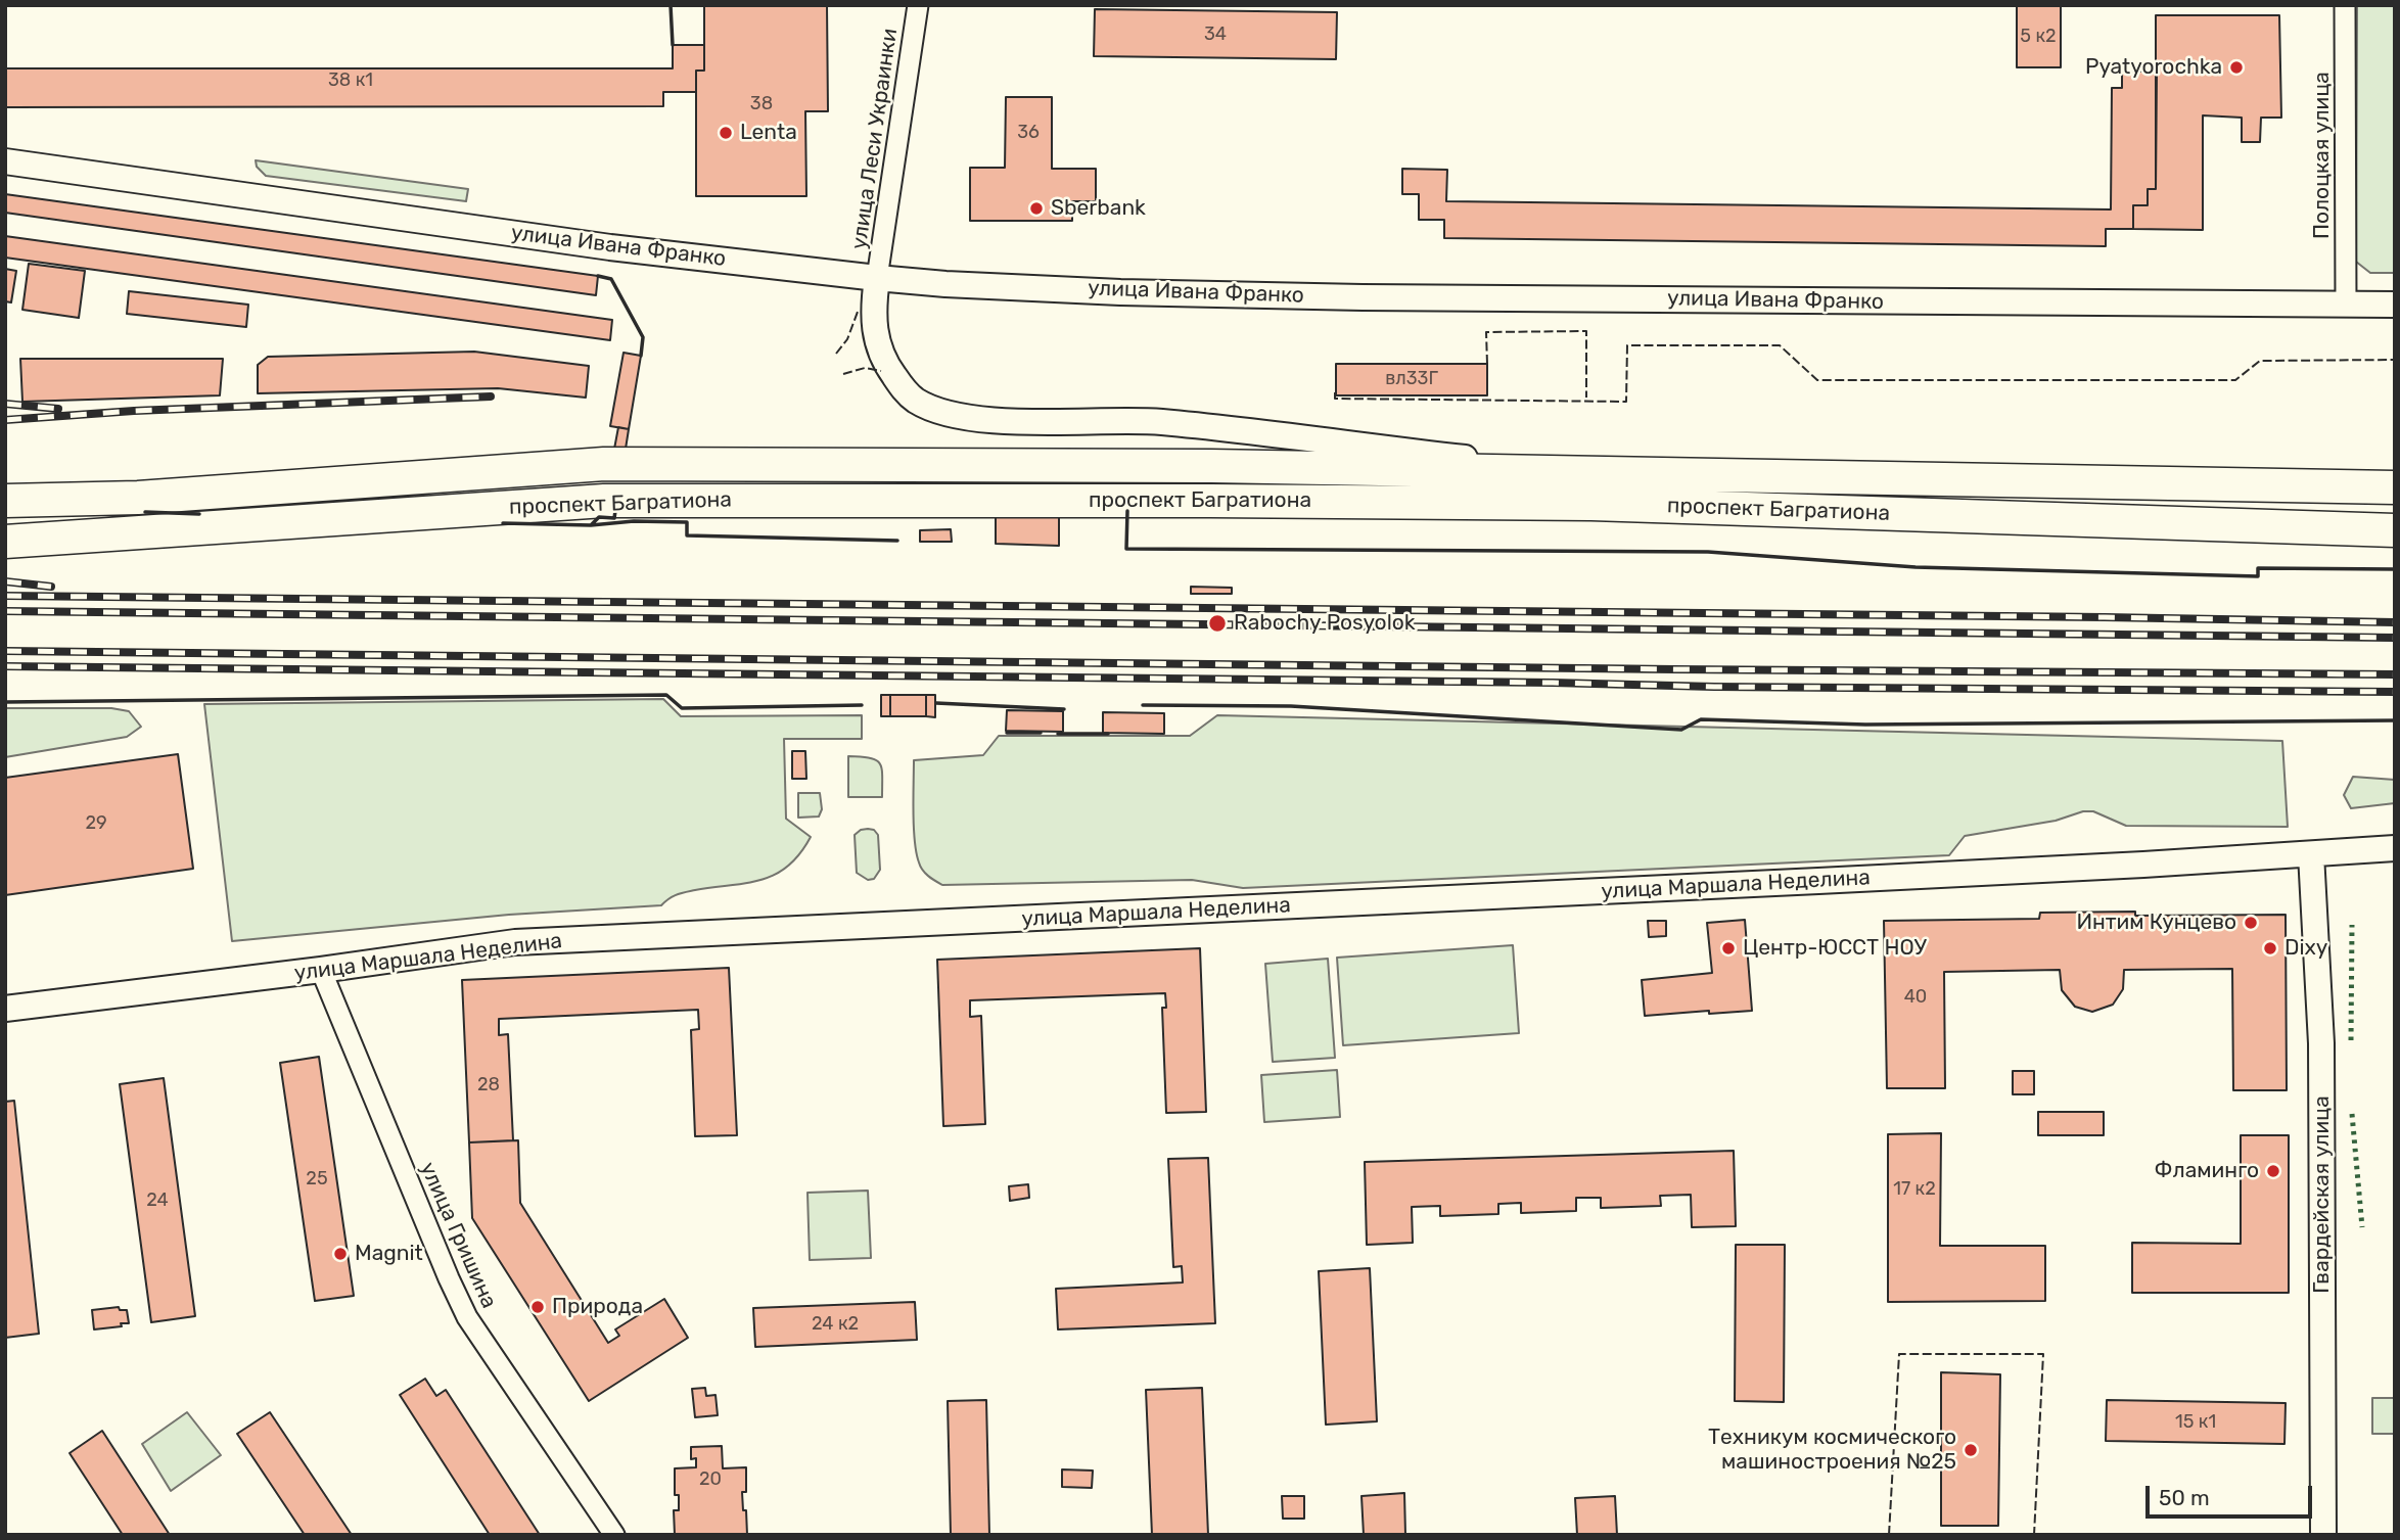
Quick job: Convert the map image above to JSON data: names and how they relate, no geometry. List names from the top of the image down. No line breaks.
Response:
{"streets":{"main road":["проспект Багратиона"],"street":["улица Леси Украинки","Полоцкая улица","улица Ивана Франко","улица Маршала Неделина","Гвардейская улица","улица Гришина"]},"crossings":[["улица Леси Украинки","улица Ивана Франко"],["Полоцкая улица","улица Ивана Франко"],["улица Маршала Неделина","Гвардейская улица"],["улица Маршала Неделина","улица Гришина"]],"places":["Pyatyorochka","Lenta","Sberbank","Rabochy Posyolok","Интим Кунцево","Центр-ЮССТ НОУ","Dixy","Фламинго","Magnit","Природа","Техникум космического машиностроения №25"],"house_numbers":["34","5 к2","38 к1","38","36","вл33Г","29","40","28","25","17 к2","24","24 к2","15 к1","20"],"scale_bar":"50 m"}
